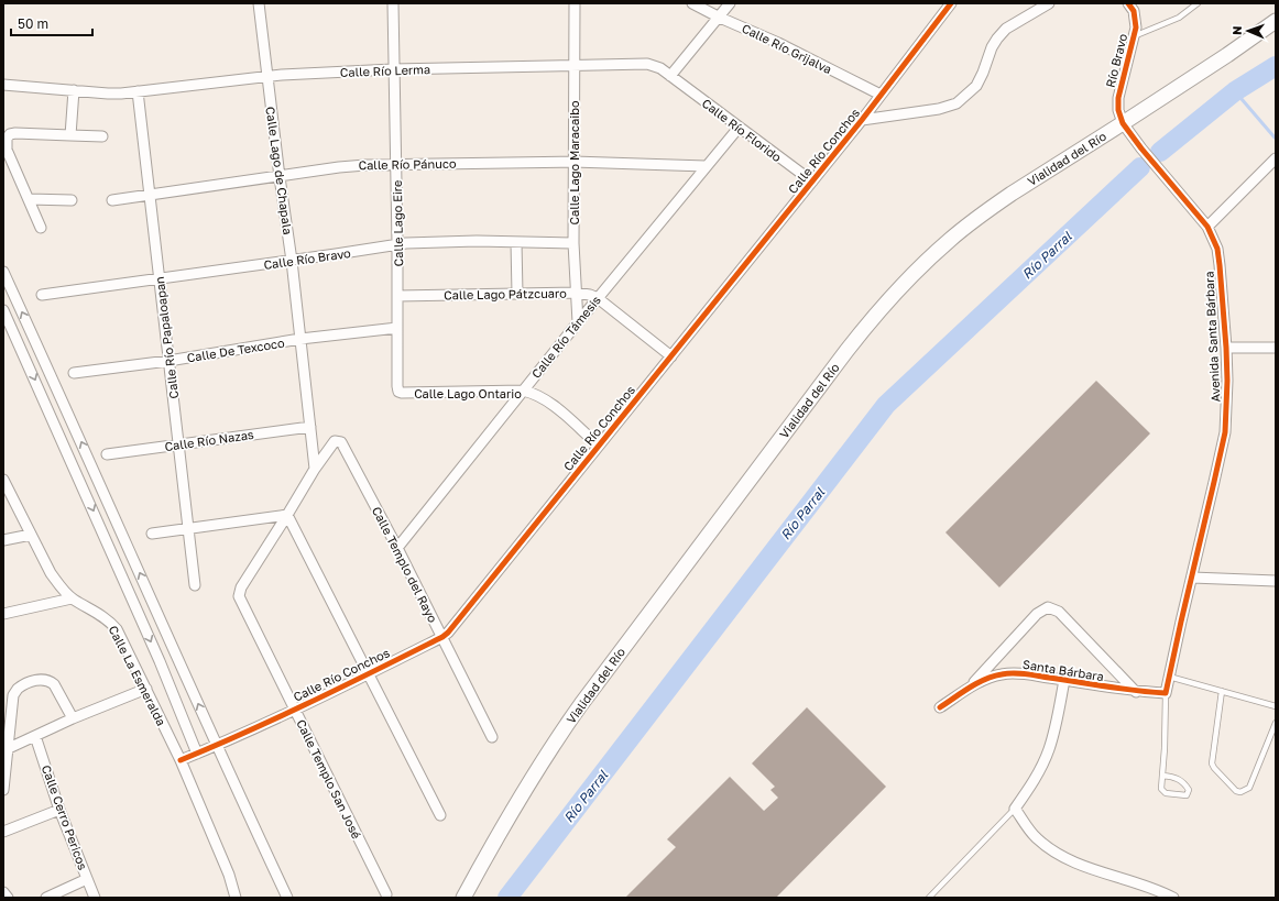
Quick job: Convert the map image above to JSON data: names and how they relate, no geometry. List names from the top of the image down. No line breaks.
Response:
{"streets":{"main road":["Vialidad del Río"],"street":["Calle Río Grijalva","Río Bravo","Calle Río Lerma","Calle Río Florido","Calle Río Conchos","Calle Lago Maracaibo","Calle Río Pánuco","Calle Lago de Chapala","Calle Lago Eire","Calle Río Bravo","Calle Lago Pátzcuaro","Calle Río Támesis","Avenida Santa Bárbara","Calle Río Papaloapan","Calle De Texcoco","Calle Lago Ontario","Calle Río Nazas","Calle Templo del Rayo","Santa Bárbara","Calle La Esmeralda","Calle Templo San José","Calle Cerro Pericos"]},"crossings":[["Calle Río Grijalva","Calle Río Conchos"],["Río Bravo","Vialidad del Río"],["Río Bravo","Avenida Santa Bárbara"],["Calle Río Lerma","Calle Río Florido"],["Calle Río Lerma","Calle Lago Maracaibo"],["Calle Río Lerma","Calle Lago de Chapala"],["Calle Río Lerma","Calle Lago Eire"],["Calle Río Lerma","Calle Río Papaloapan"],["Calle Río Florido","Calle Río Conchos"],["Calle Río Florido","Calle Río Támesis"],["Calle Río Conchos","Calle Lago Pátzcuaro"],["Calle Río Conchos","Calle Lago Ontario"],["Calle Río Conchos","Calle Templo del Rayo"],["Calle Río Conchos","Calle La Esmeralda"],["Calle Río Conchos","Calle Templo San José"],["Vialidad del Río","Avenida Santa Bárbara"],["Calle Lago Maracaibo","Calle Río Pánuco"],["Calle Lago Maracaibo","Calle Río Bravo"],["Calle Lago Maracaibo","Calle Lago Pátzcuaro"],["Calle Lago Maracaibo","Calle Río Támesis"],["Calle Río Pánuco","Calle Lago de Chapala"],["Calle Río Pánuco","Calle Lago Eire"],["Calle Río Pánuco","Calle Río Támesis"],["Calle Río Pánuco","Calle Río Papaloapan"],["Calle Lago de Chapala","Calle Río Bravo"],["Calle Lago de Chapala","Calle De Texcoco"],["Calle Lago de Chapala","Calle Río Nazas"],["Calle Lago de Chapala","Calle Templo del Rayo"],["Calle Lago Eire","Calle Río Bravo"],["Calle Lago Eire","Calle Lago Pátzcuaro"],["Calle Lago Eire","Calle De Texcoco"],["Calle Lago Eire","Calle Lago Ontario"],["Calle Río Bravo","Calle Río Papaloapan"],["Calle Lago Pátzcuaro","Calle Río Támesis"],["Calle Río Támesis","Calle Lago Ontario"],["Calle Río Támesis","Calle Templo del Rayo"],["Avenida Santa Bárbara","Santa Bárbara"],["Calle Río Papaloapan","Calle De Texcoco"],["Calle Río Papaloapan","Calle Río Nazas"]],"water":["Río Parral"],"scale_bar":"50 m","north":"left"}
